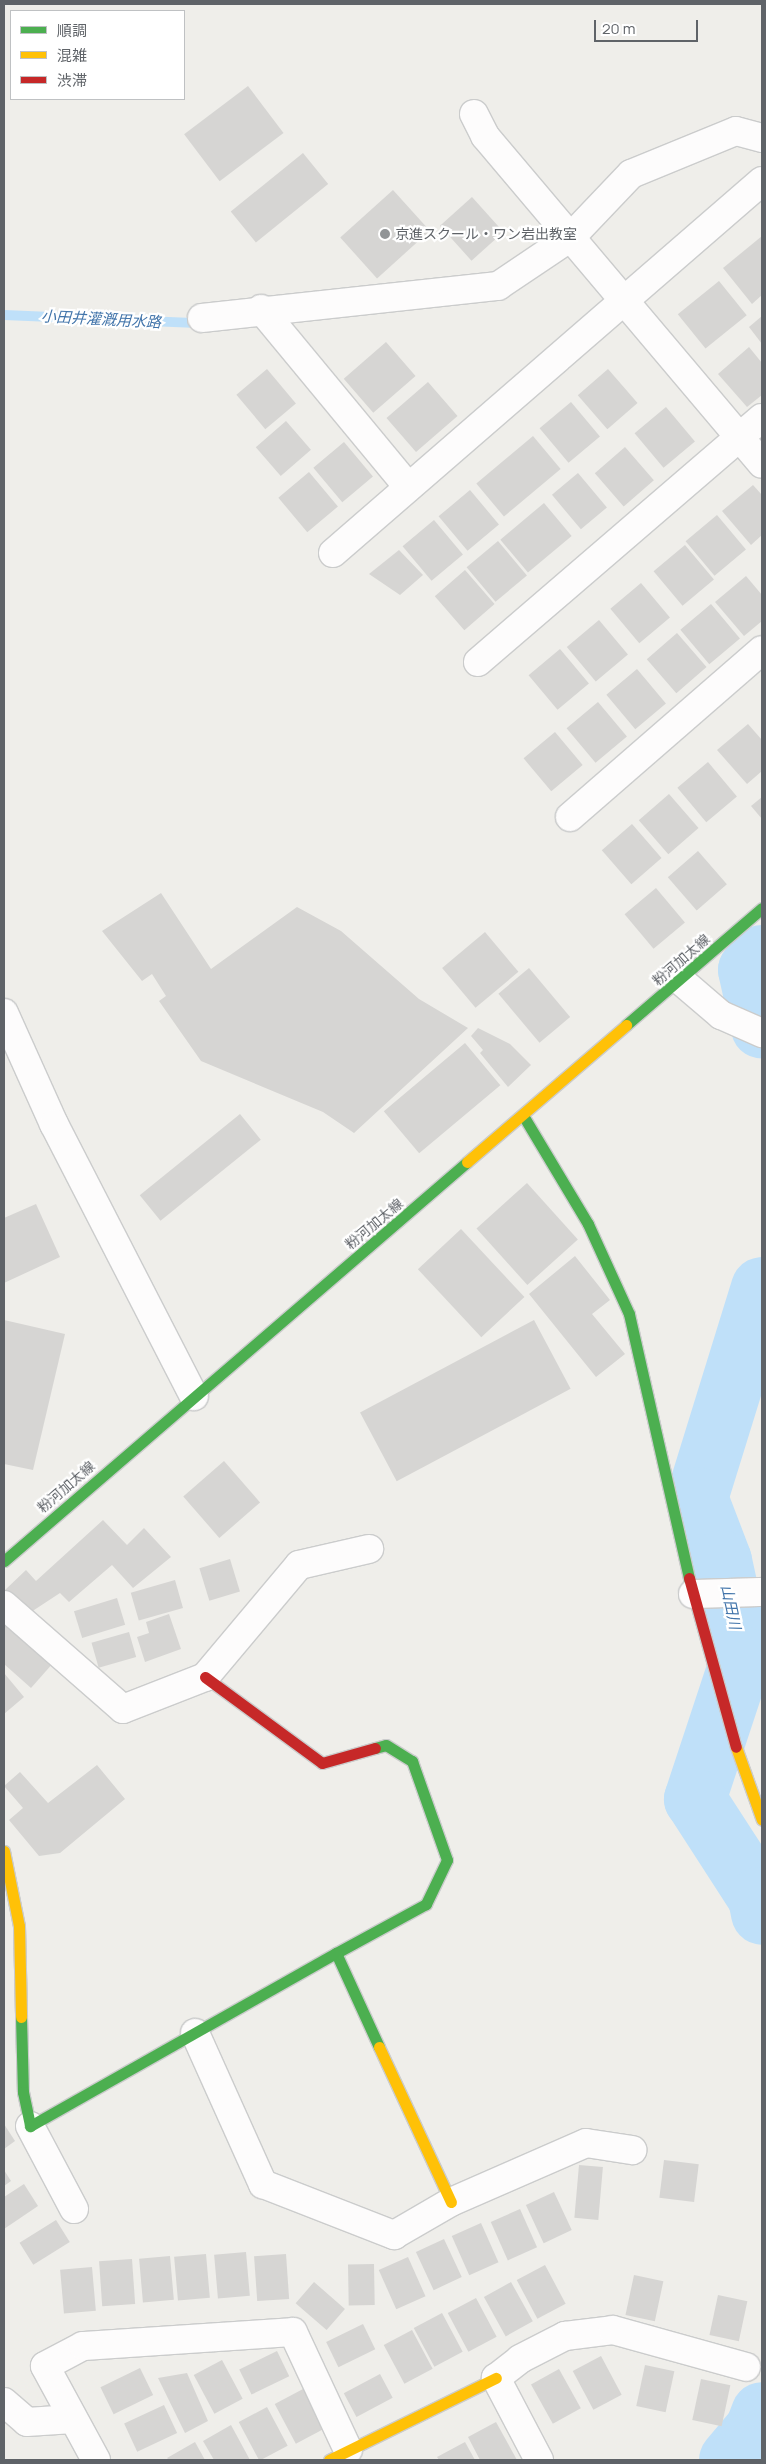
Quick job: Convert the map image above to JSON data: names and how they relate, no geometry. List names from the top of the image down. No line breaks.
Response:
{"streets":{"street":["粉河加太線"]},"water":["小田井灌漑用水路","山田川"],"places":["京進スクール・ワン岩出教室"],"legend":["順調","混雑","渋滞"],"scale_bar":"20 m"}
